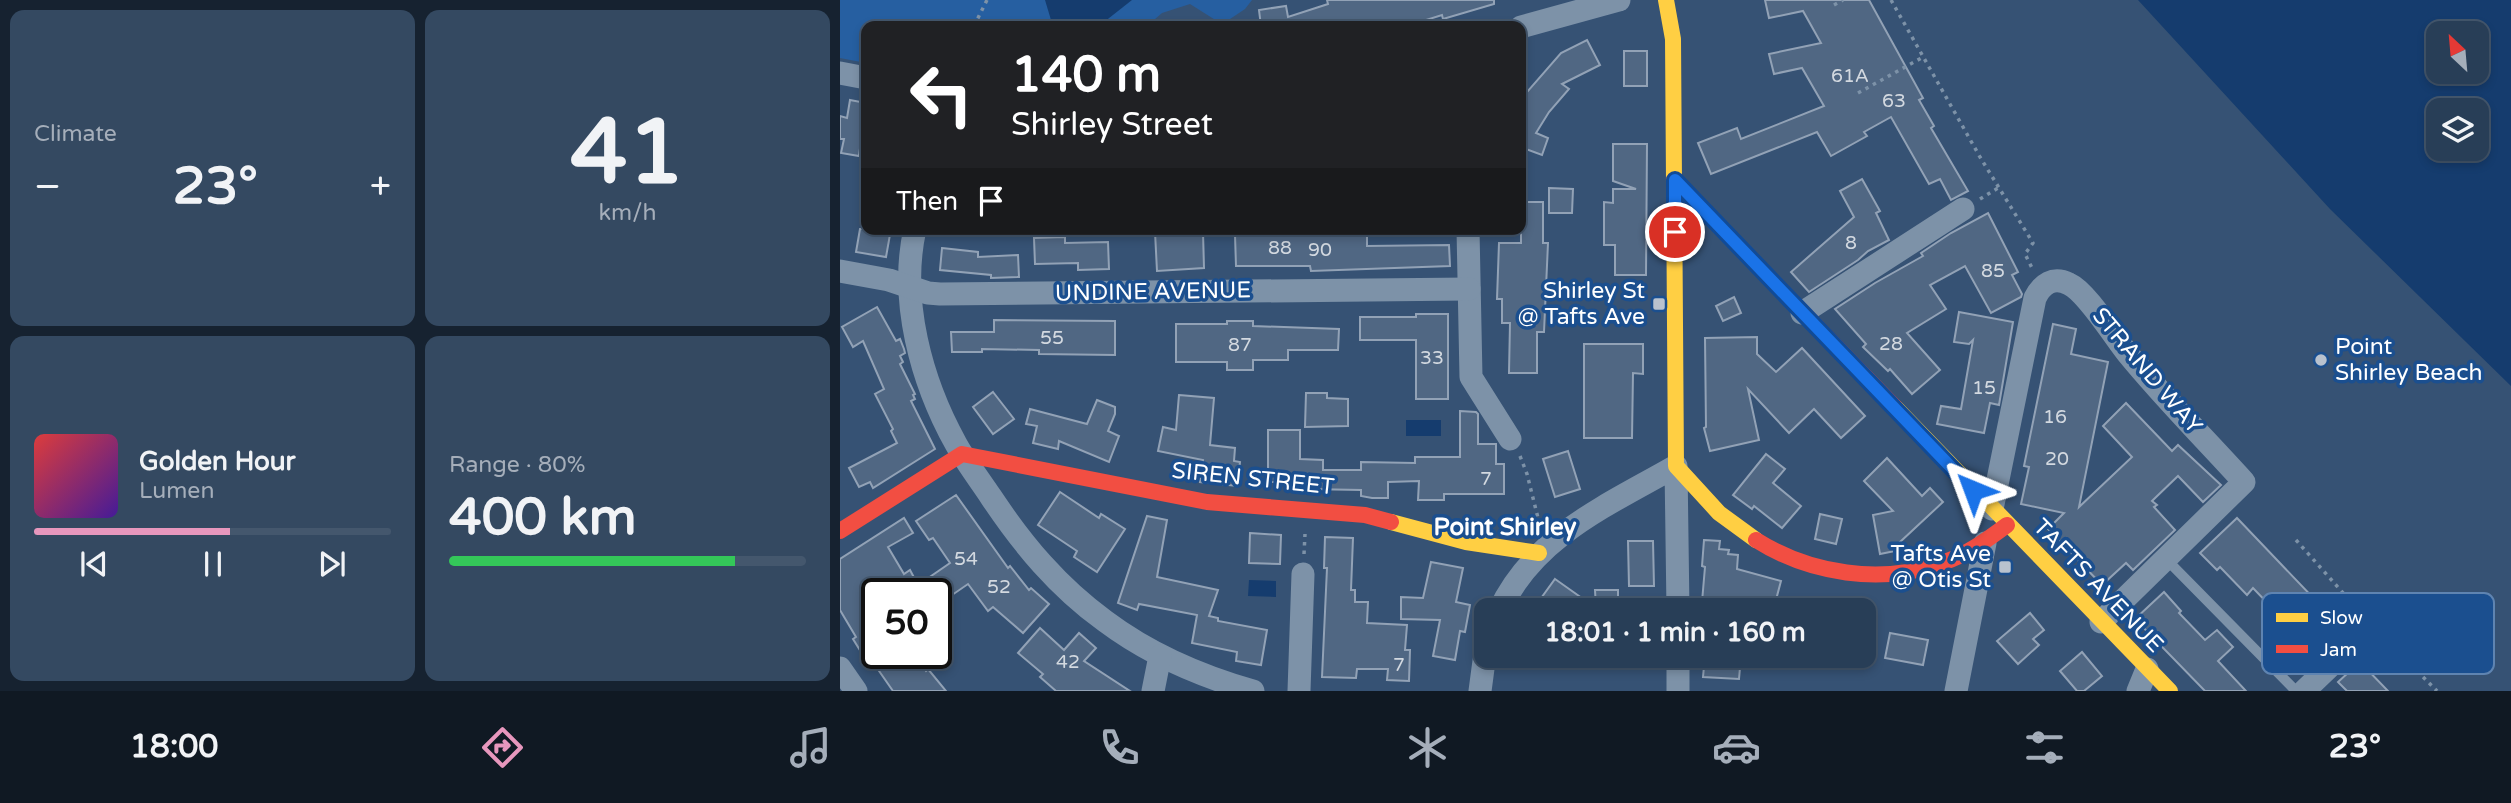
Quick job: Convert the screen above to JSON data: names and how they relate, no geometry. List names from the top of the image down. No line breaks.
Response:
{"streets":{"main road":["SIREN STREET","TAFTS AVENUE"],"street":["UNDINE AVENUE","STRAND WAY"]},"crossings":[["STRAND WAY","TAFTS AVENUE"]],"districts":["Point Shirley"],"places":{"transit":["Shirley St @ Tafts Ave","Tafts Ave @ Otis St"],"other":["Point Shirley Beach"]},"house_numbers":["61A","63","8","88","90","85","55","28","87","33","15","16","20","7","54","52","42","7"],"legend":["Slow","Jam"],"north":"top left","page":{"tile":["Climate",["41","km/h"],["Range · 80%","400 km"]],"turn":["140 m","Shirley Street"],"heat":["−","23°","+"],"then":"Then","song":["Golden Hour","Lumen"],"limit":"50","trip":"18:01 · 1 min · 160 m","tabs":["18:00","23°"]}}
